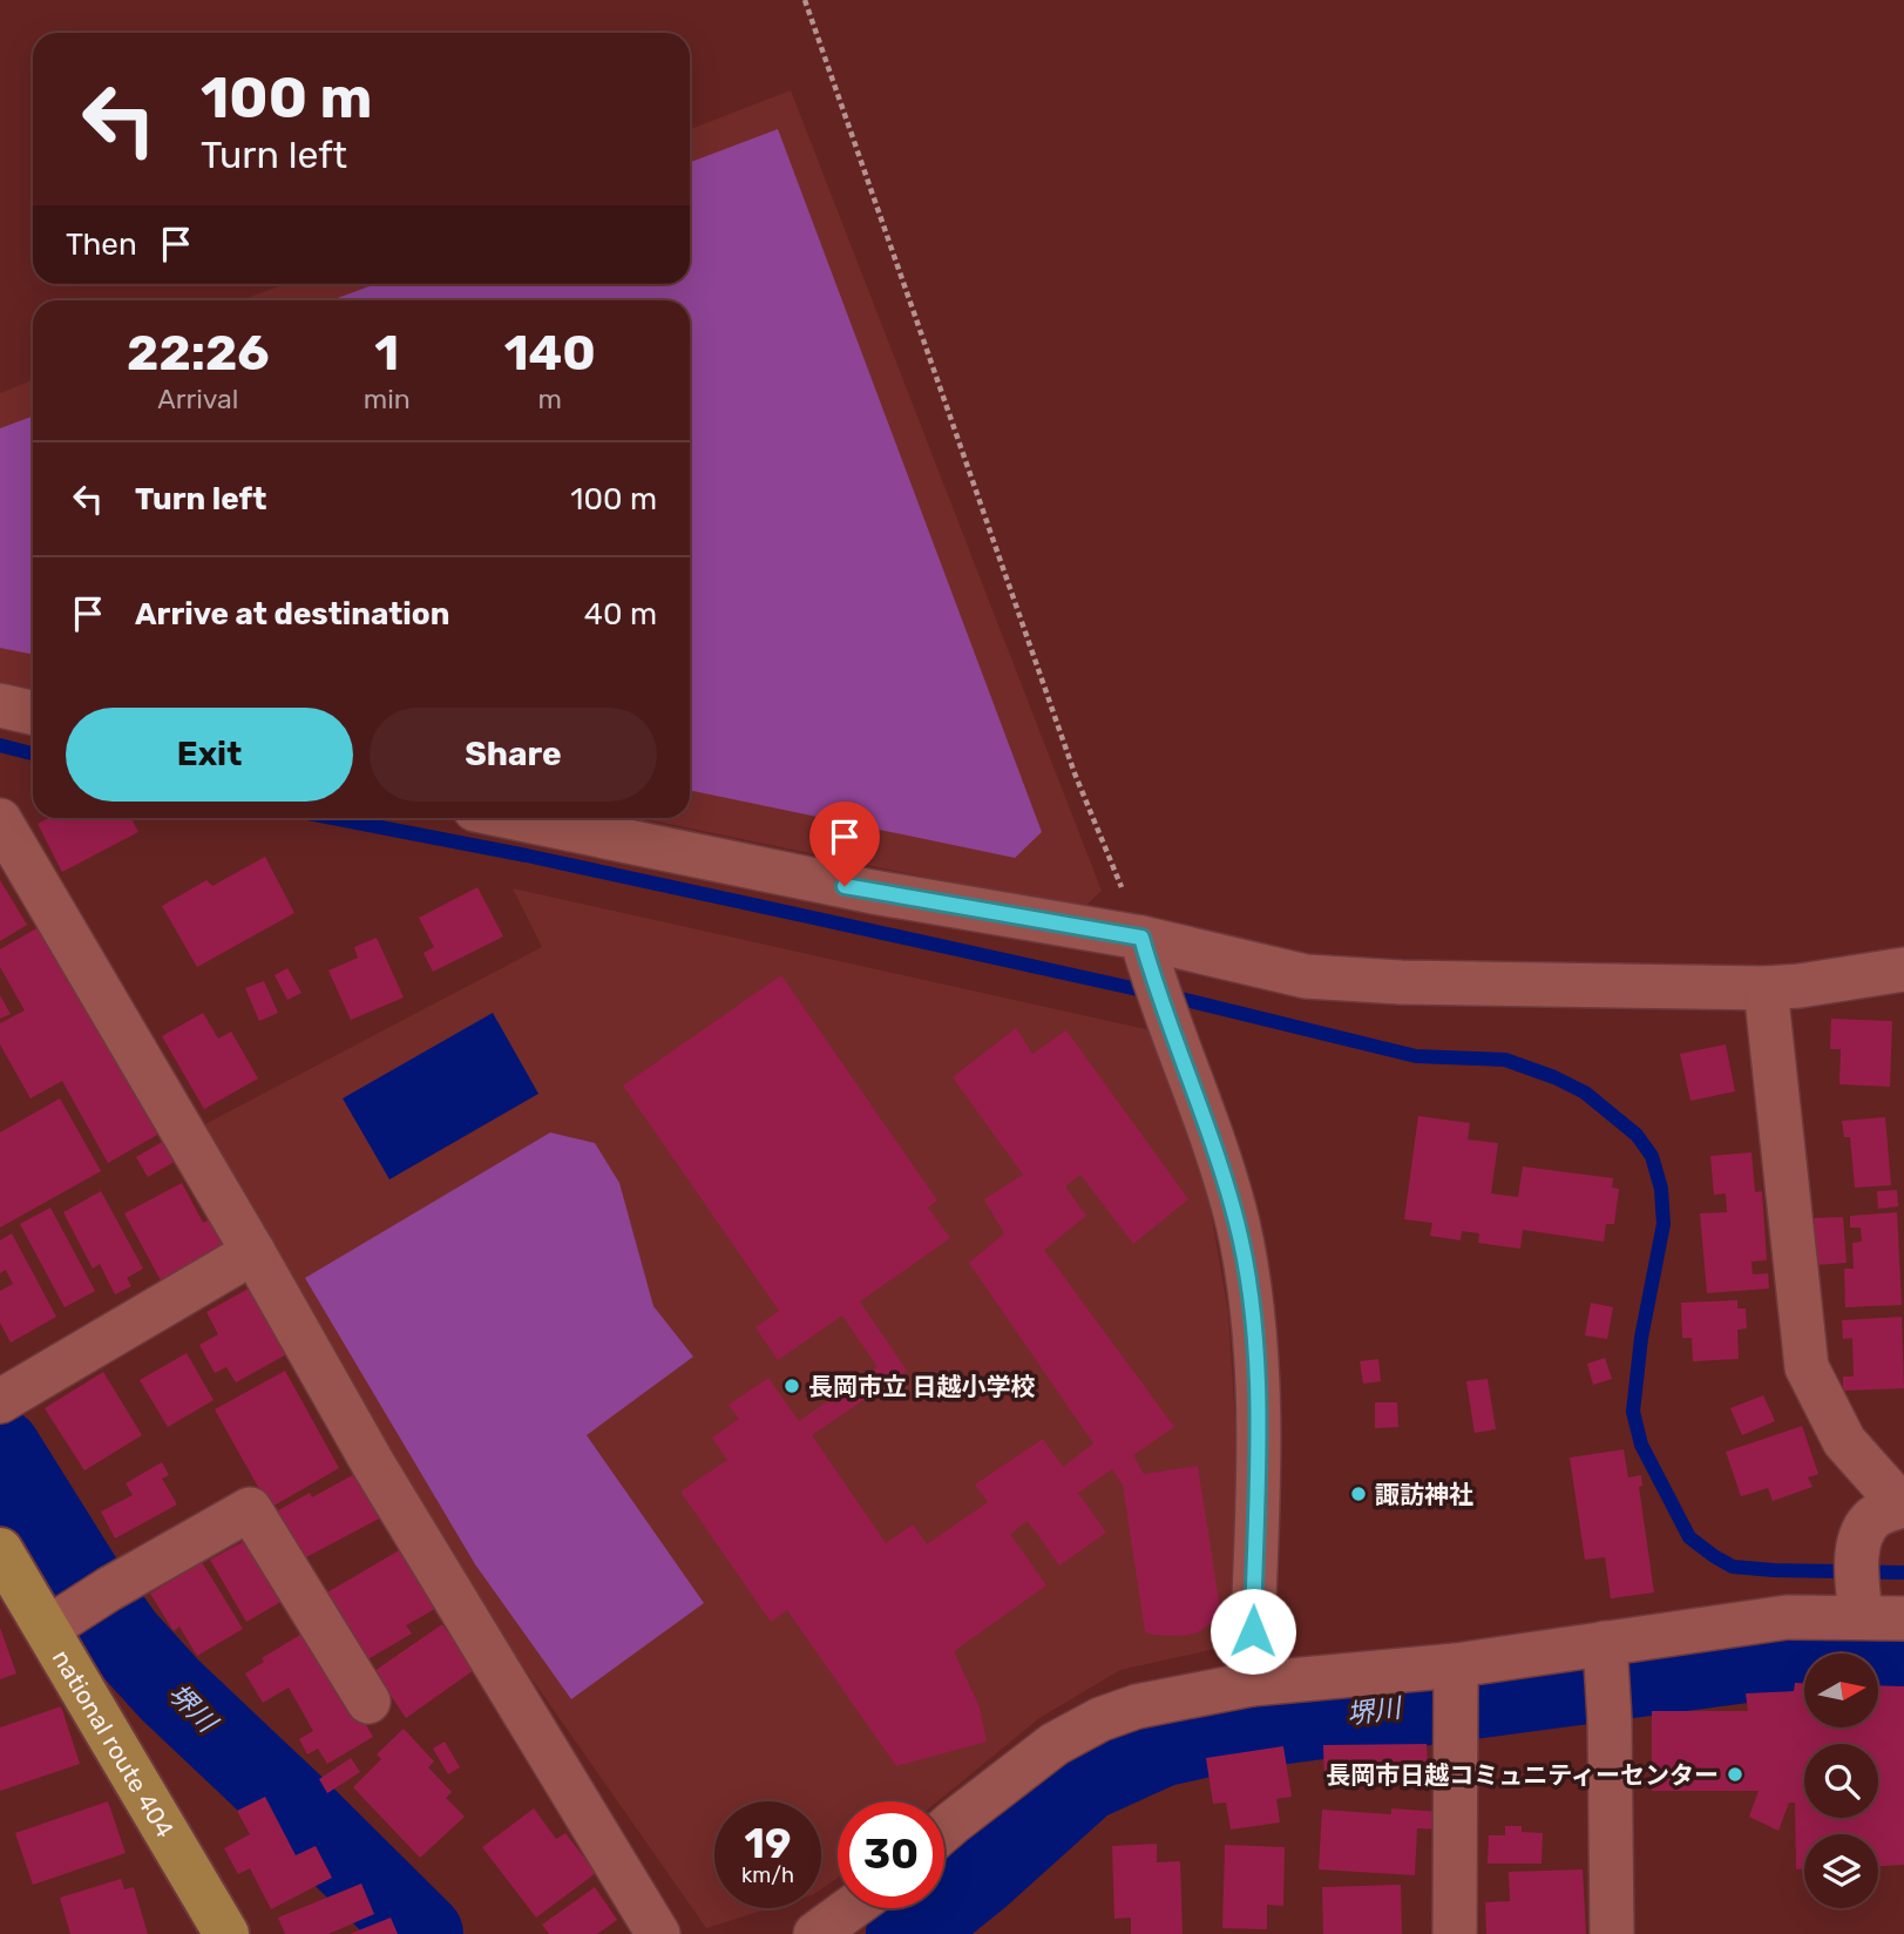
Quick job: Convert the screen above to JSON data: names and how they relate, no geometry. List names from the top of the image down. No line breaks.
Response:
{"streets":{"highway":["national route 404"]},"water":["堺川"],"places":["長岡市立 日越小学校","諏訪神社","長岡市日越コミュニティーセンター"],"north":"right","page":{"turn":["100 m","Turn left"],"then":"Then","eta":["22:26","Arrival","1","min","140","m"],"list":[{"name":"Turn left","value":"100 m"},{"name":"Arrive at destination","value":"40 m"}],"buttons":["Exit","Share"],"speed":"19 km/h","limit":"30"}}
